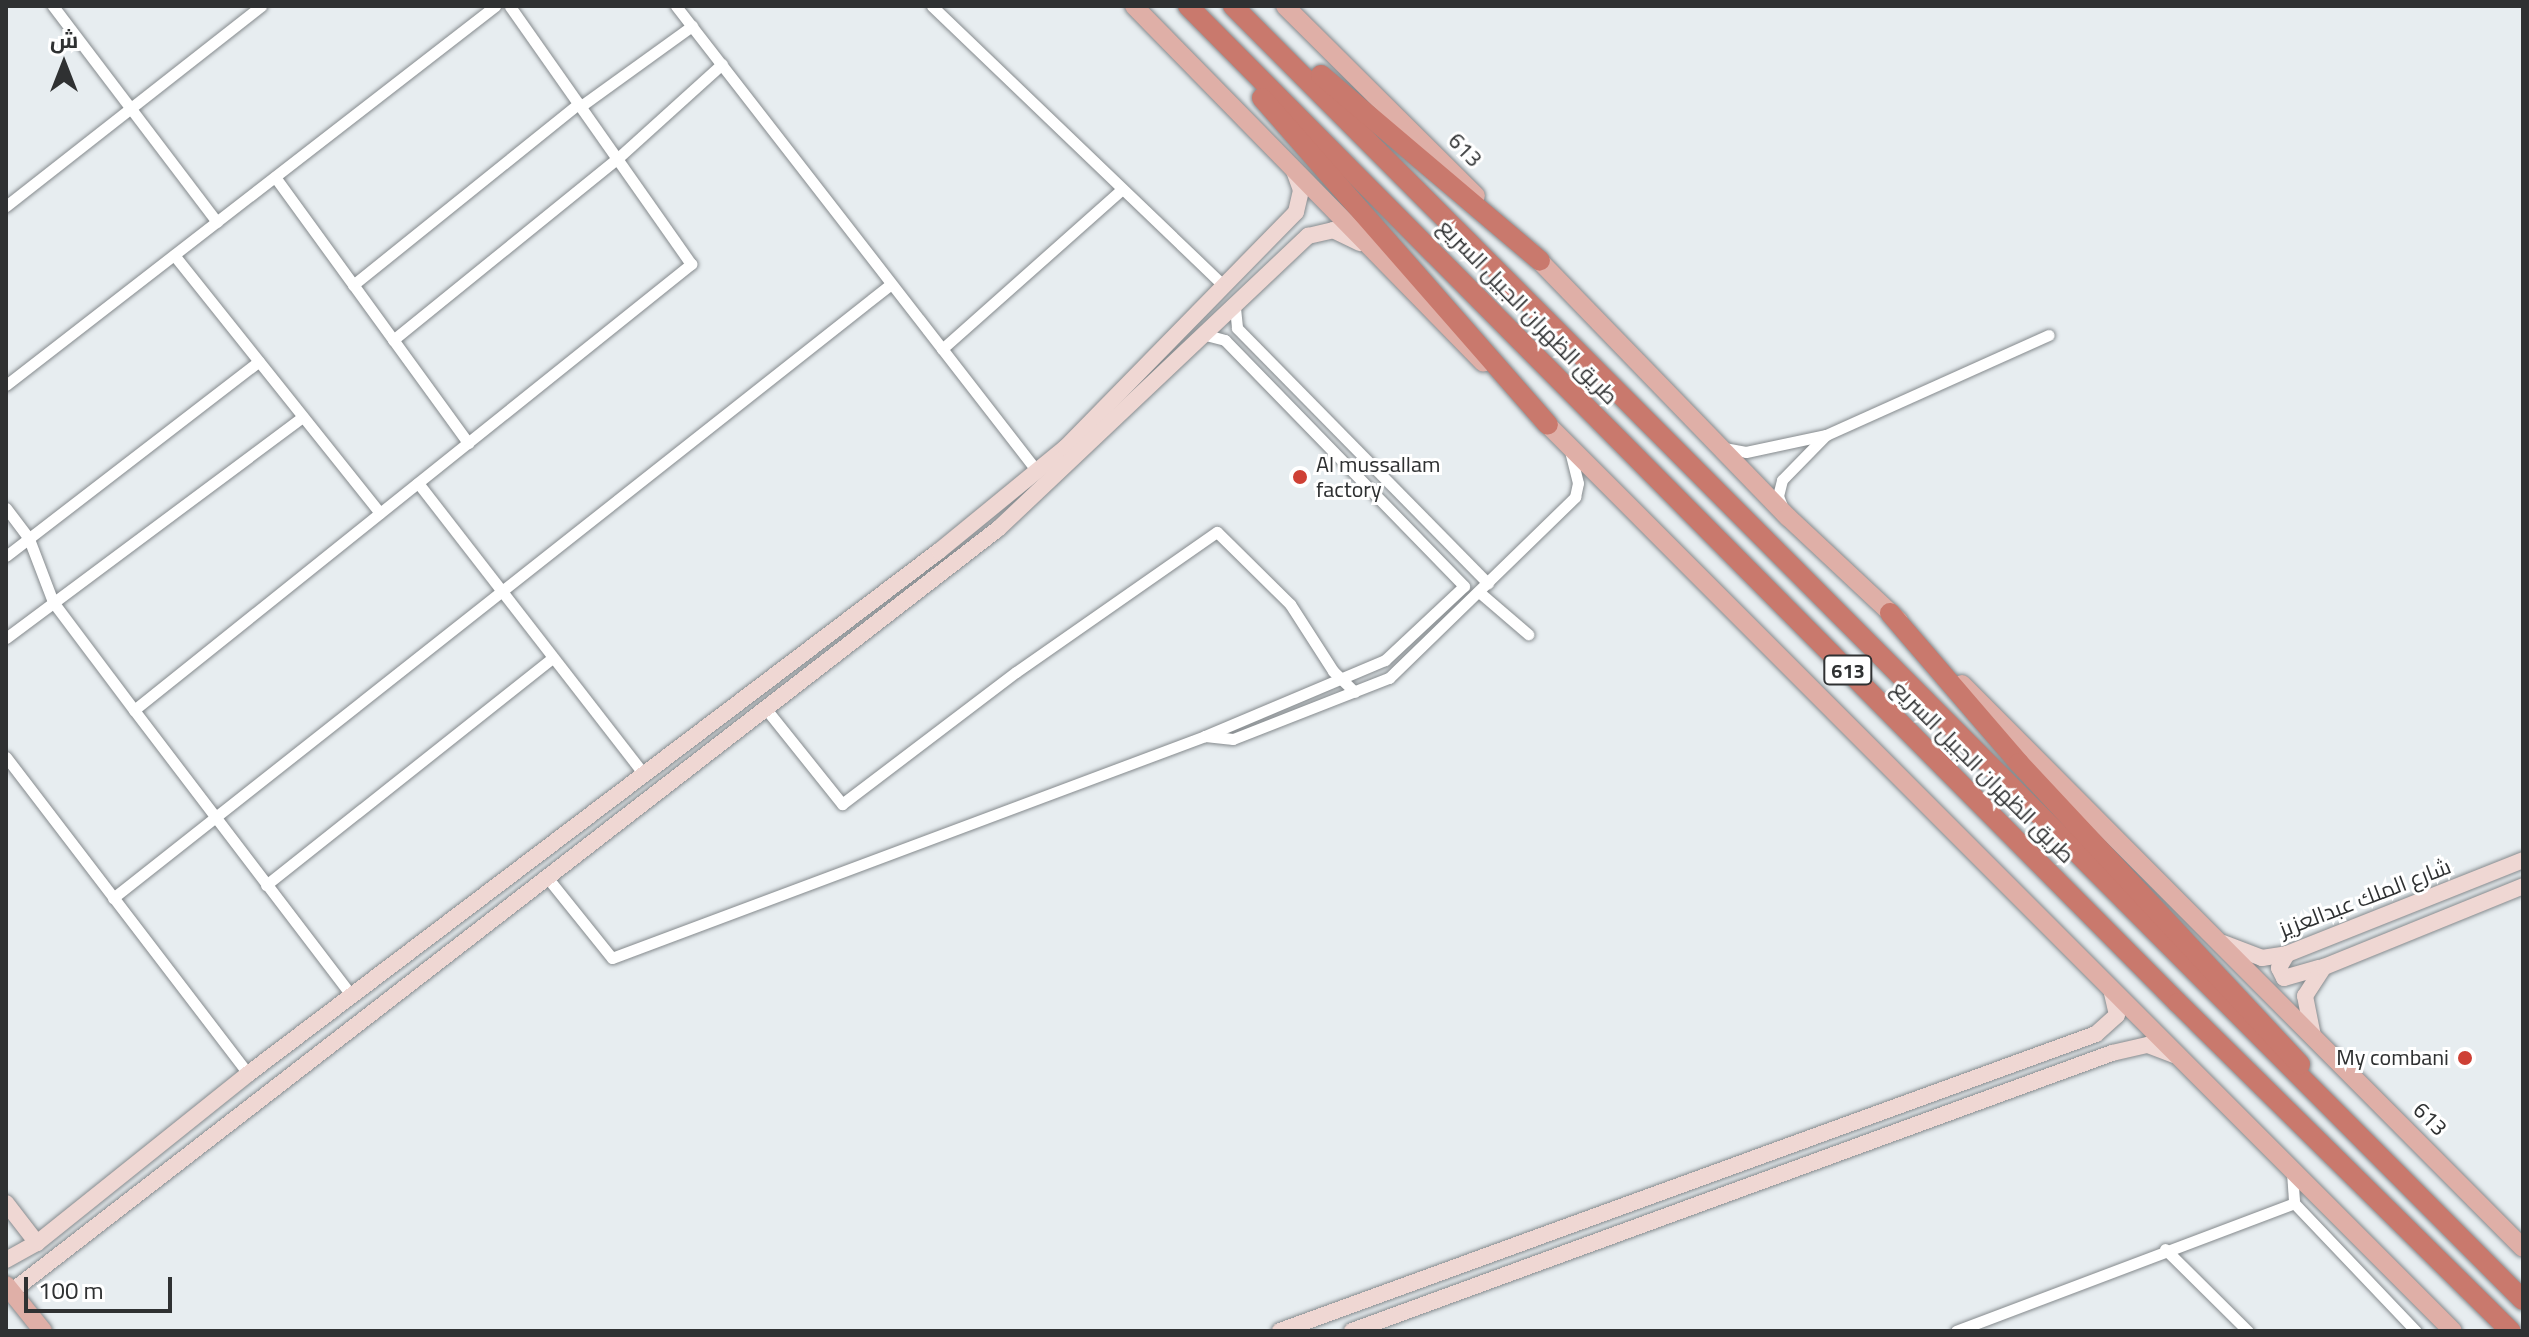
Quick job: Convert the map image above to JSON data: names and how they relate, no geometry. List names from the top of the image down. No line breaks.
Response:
{"streets":{"highway":["613","طريق الظهران الجبيل السريع"],"street":["شارع الملك عبدالعزيز"]},"crossings":[["613","شارع الملك عبدالعزيز"]],"places":["Al mussallam factory","My combani"],"scale_bar":"100 m","north":"top"}
